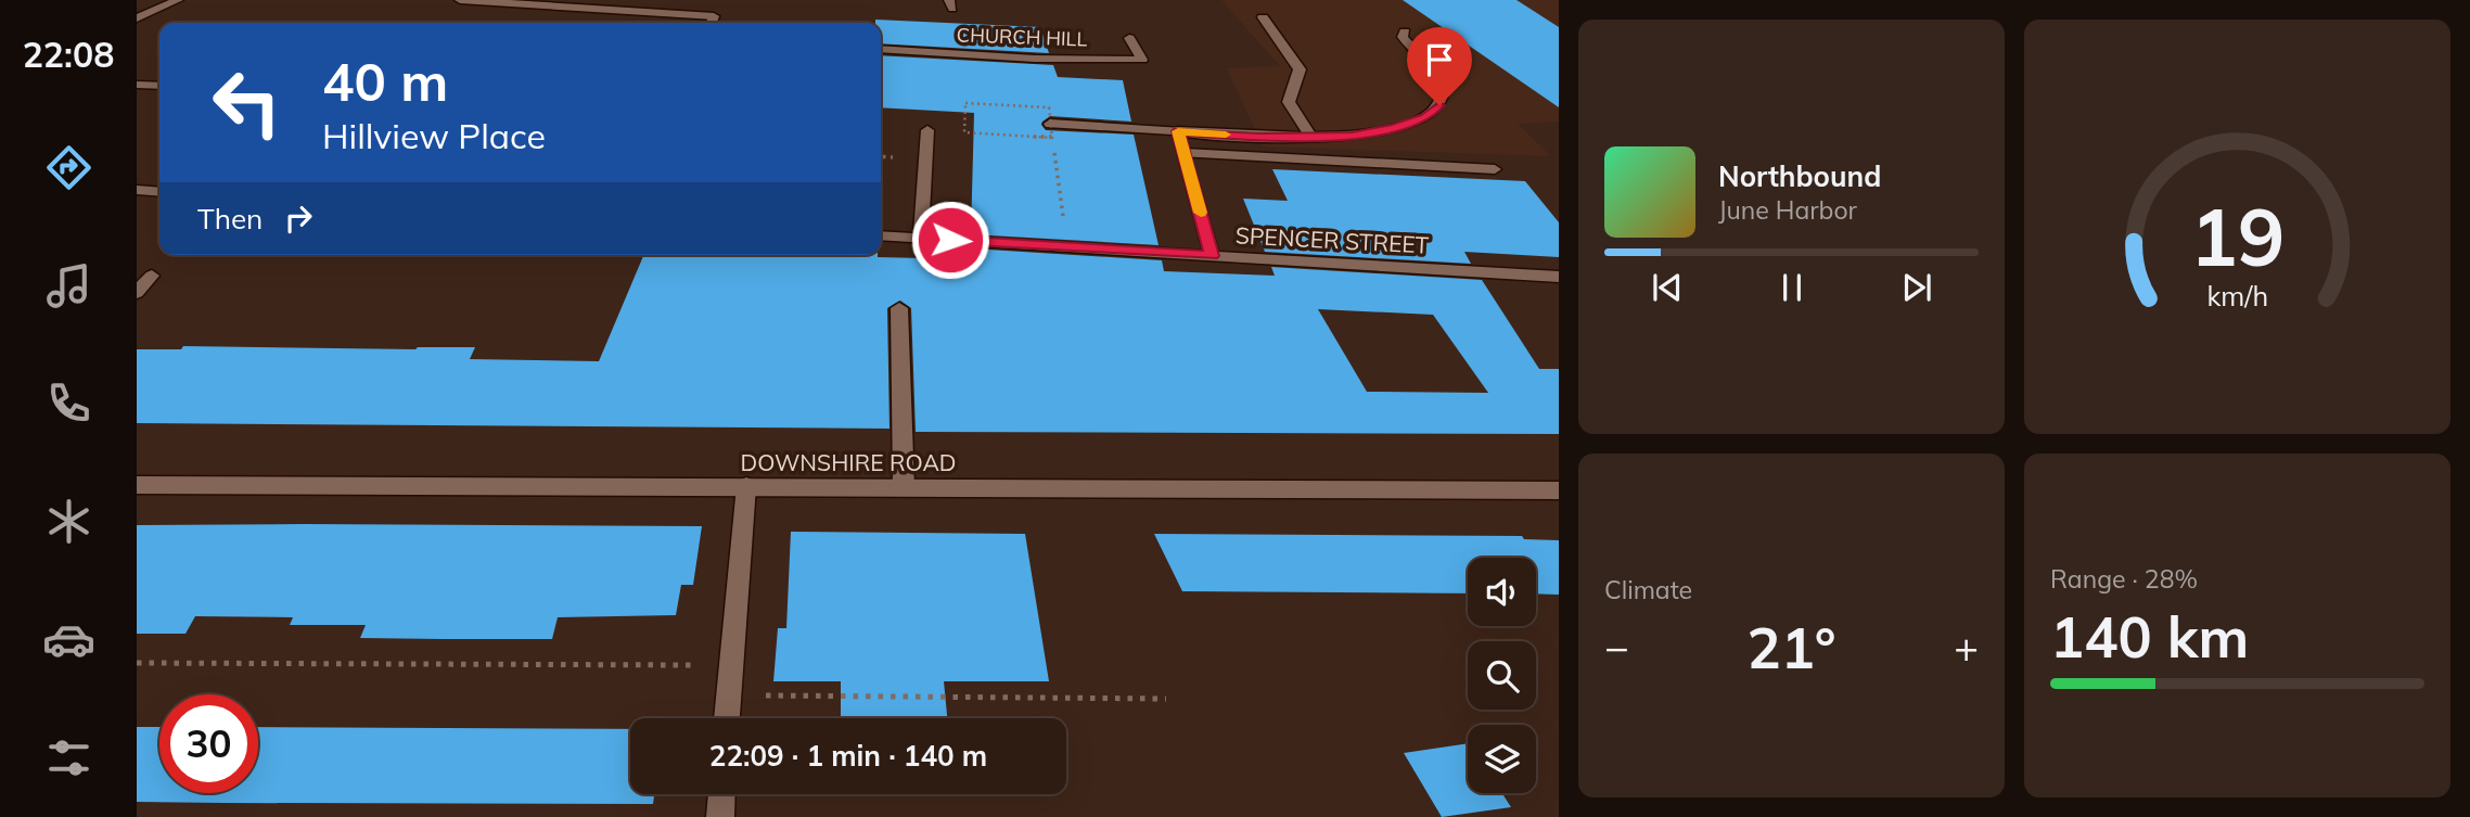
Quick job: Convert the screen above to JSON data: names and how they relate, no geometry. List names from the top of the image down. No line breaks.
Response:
{"streets":{"street":["CHURCH HILL","SPENCER STREET","DOWNSHIRE ROAD"]},"page":{"tabs":"22:08","turn":["40 m","Hillview Place"],"song":["Northbound","June Harbor"],"then":"Then","tile":["Climate",["Range · 28%","140 km"]],"heat":["−","21°","+"],"limit":"30","trip":"22:09 · 1 min · 140 m","gauge":["19","km/h"]}}
